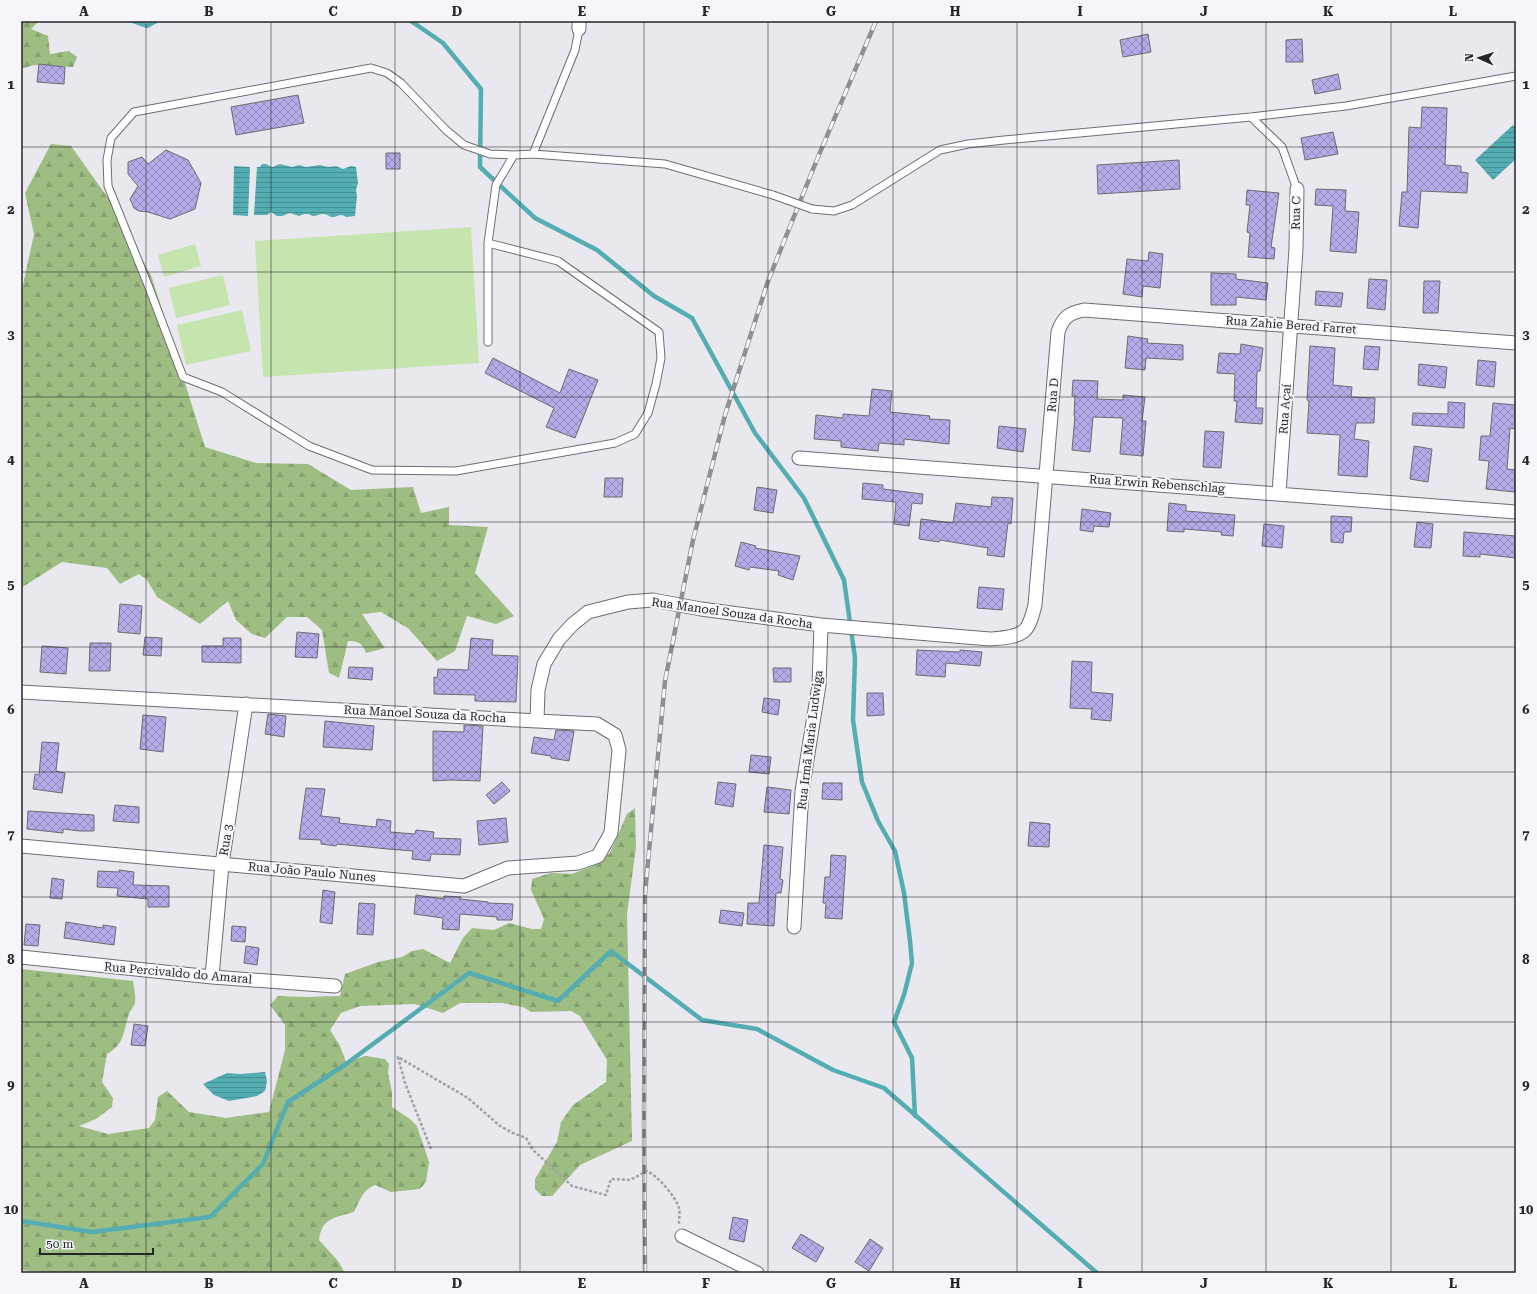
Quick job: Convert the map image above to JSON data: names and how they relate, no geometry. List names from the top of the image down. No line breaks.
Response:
{"streets":{"street":["Rua C","Rua Zahie Bered Farret","Rua D","Rua Açaí","Rua Erwin Rebenschlag","Rua Manoel Souza da Rocha","Rua Irmã Maria Ludwiga","Rua 3","Rua João Paulo Nunes","Rua Percivaldo do Amaral"]},"crossings":[["Rua C","Rua Zahie Bered Farret"],["Rua C","Rua Açaí"],["Rua Zahie Bered Farret","Rua D"],["Rua Zahie Bered Farret","Rua Açaí"],["Rua D","Rua Erwin Rebenschlag"],["Rua D","Rua Manoel Souza da Rocha"],["Rua Açaí","Rua Erwin Rebenschlag"],["Rua Erwin Rebenschlag","Rua Manoel Souza da Rocha"],["Rua Manoel Souza da Rocha","Rua Irmã Maria Ludwiga"],["Rua Manoel Souza da Rocha","Rua 3"],["Rua Manoel Souza da Rocha","Rua João Paulo Nunes"],["Rua 3","Rua João Paulo Nunes"],["Rua 3","Rua Percivaldo do Amaral"]],"scale_bar":"50 m","north":"left","grid":{"columns":["A","B","C","D","E","F","G","H","I","J","K","L"],"rows":["1","2","3","4","5","6","7","8","9","10"]}}
